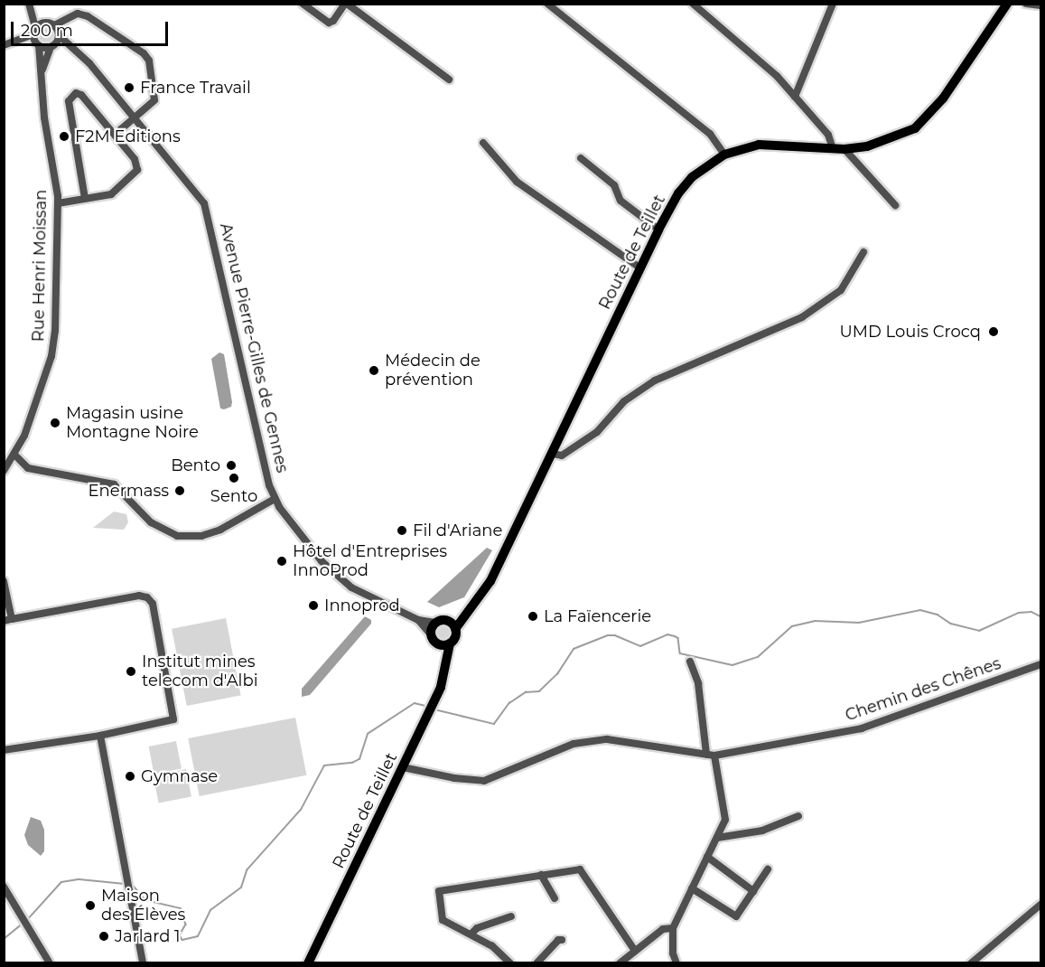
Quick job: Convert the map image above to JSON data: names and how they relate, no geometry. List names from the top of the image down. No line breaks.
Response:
{"streets":{"main road":["Route de Teillet"],"street":["Rue Henri Moissan","Avenue Pierre-Gilles de Gennes","Chemin des Chênes"]},"crossings":[["Route de Teillet","Avenue Pierre-Gilles de Gennes"],["Route de Teillet","Chemin des Chênes"],["Rue Henri Moissan","Avenue Pierre-Gilles de Gennes"]],"places":["France Travail","F2M Editions","UMD Louis Crocq","Médecin de prévention","Magasin usine Montagne Noire","Bento","Sento","Enermass","Fil d'Ariane","Hôtel d'Entreprises InnoProd","Innoprod","La Faïencerie","Institut mines telecom d'Albi","Gymnase","Maison des Élèves","Jarlard 1"],"scale_bar":"200 m"}
